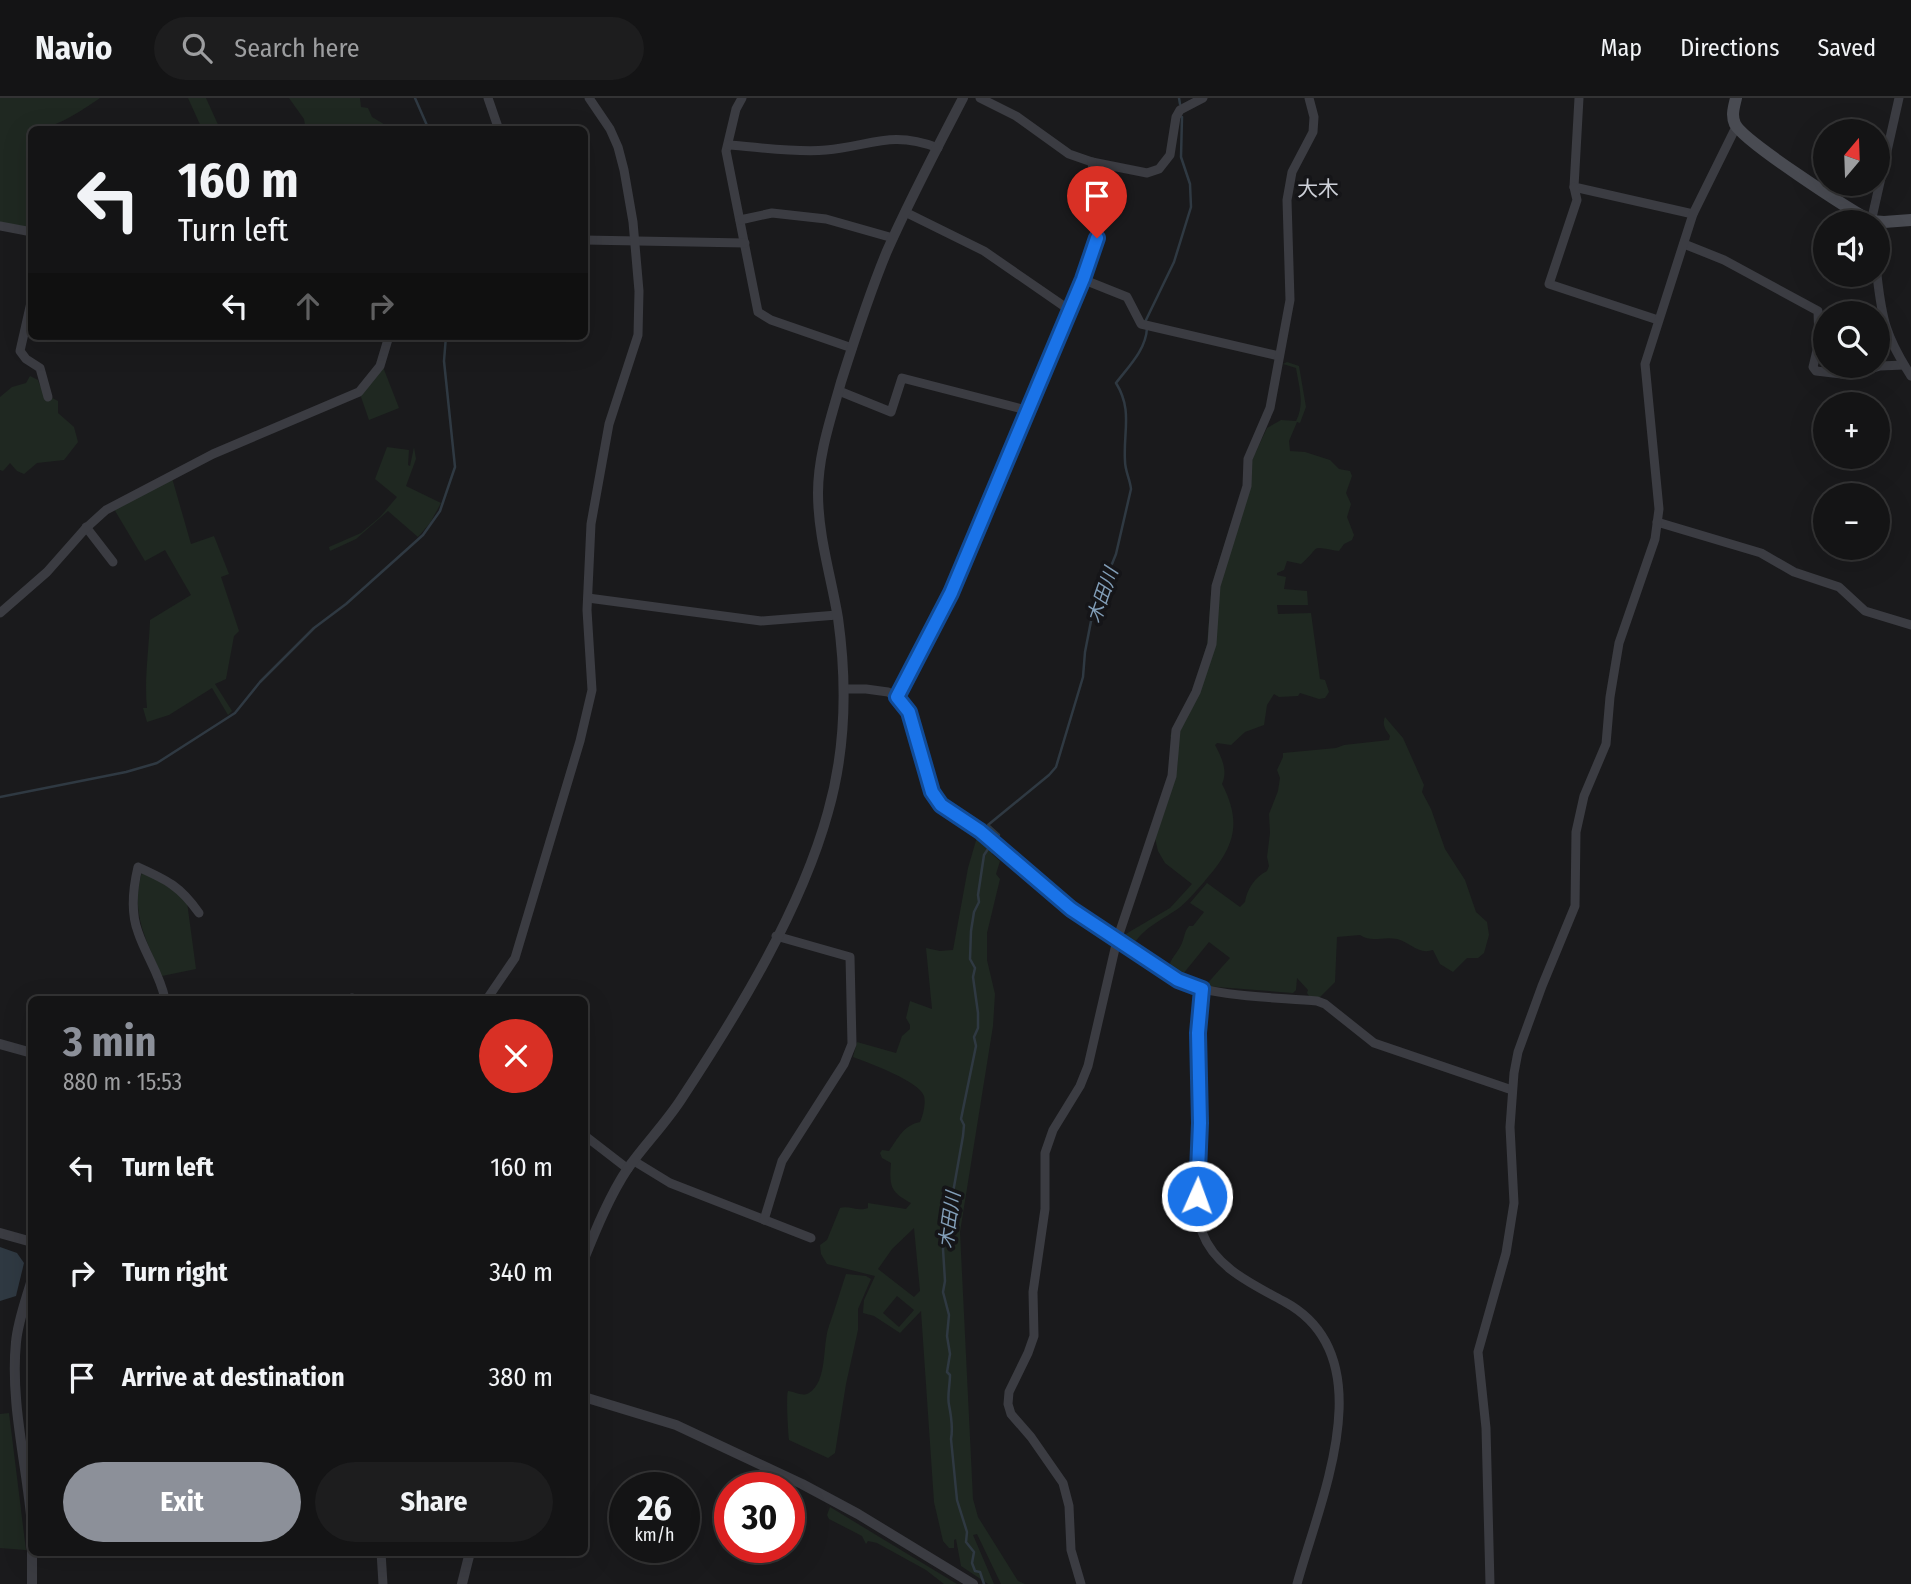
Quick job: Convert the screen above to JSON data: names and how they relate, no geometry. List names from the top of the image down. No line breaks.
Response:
{"districts":["大木"],"water":["木田川"],"north":"top","page":{"header":"Navio","search":"Search here","nav":["Map","Directions","Saved"],"map_buttons":["+","−"],"turn":["160 m","Turn left"],"heading":["3 min","880 m · 15:53"],"list":[{"name":"Turn left","value":"160 m"},{"name":"Turn right","value":"340 m"},{"name":"Arrive at destination","value":"380 m"}],"buttons":["Exit","Share"],"speed":"26 km/h","limit":"30"}}
